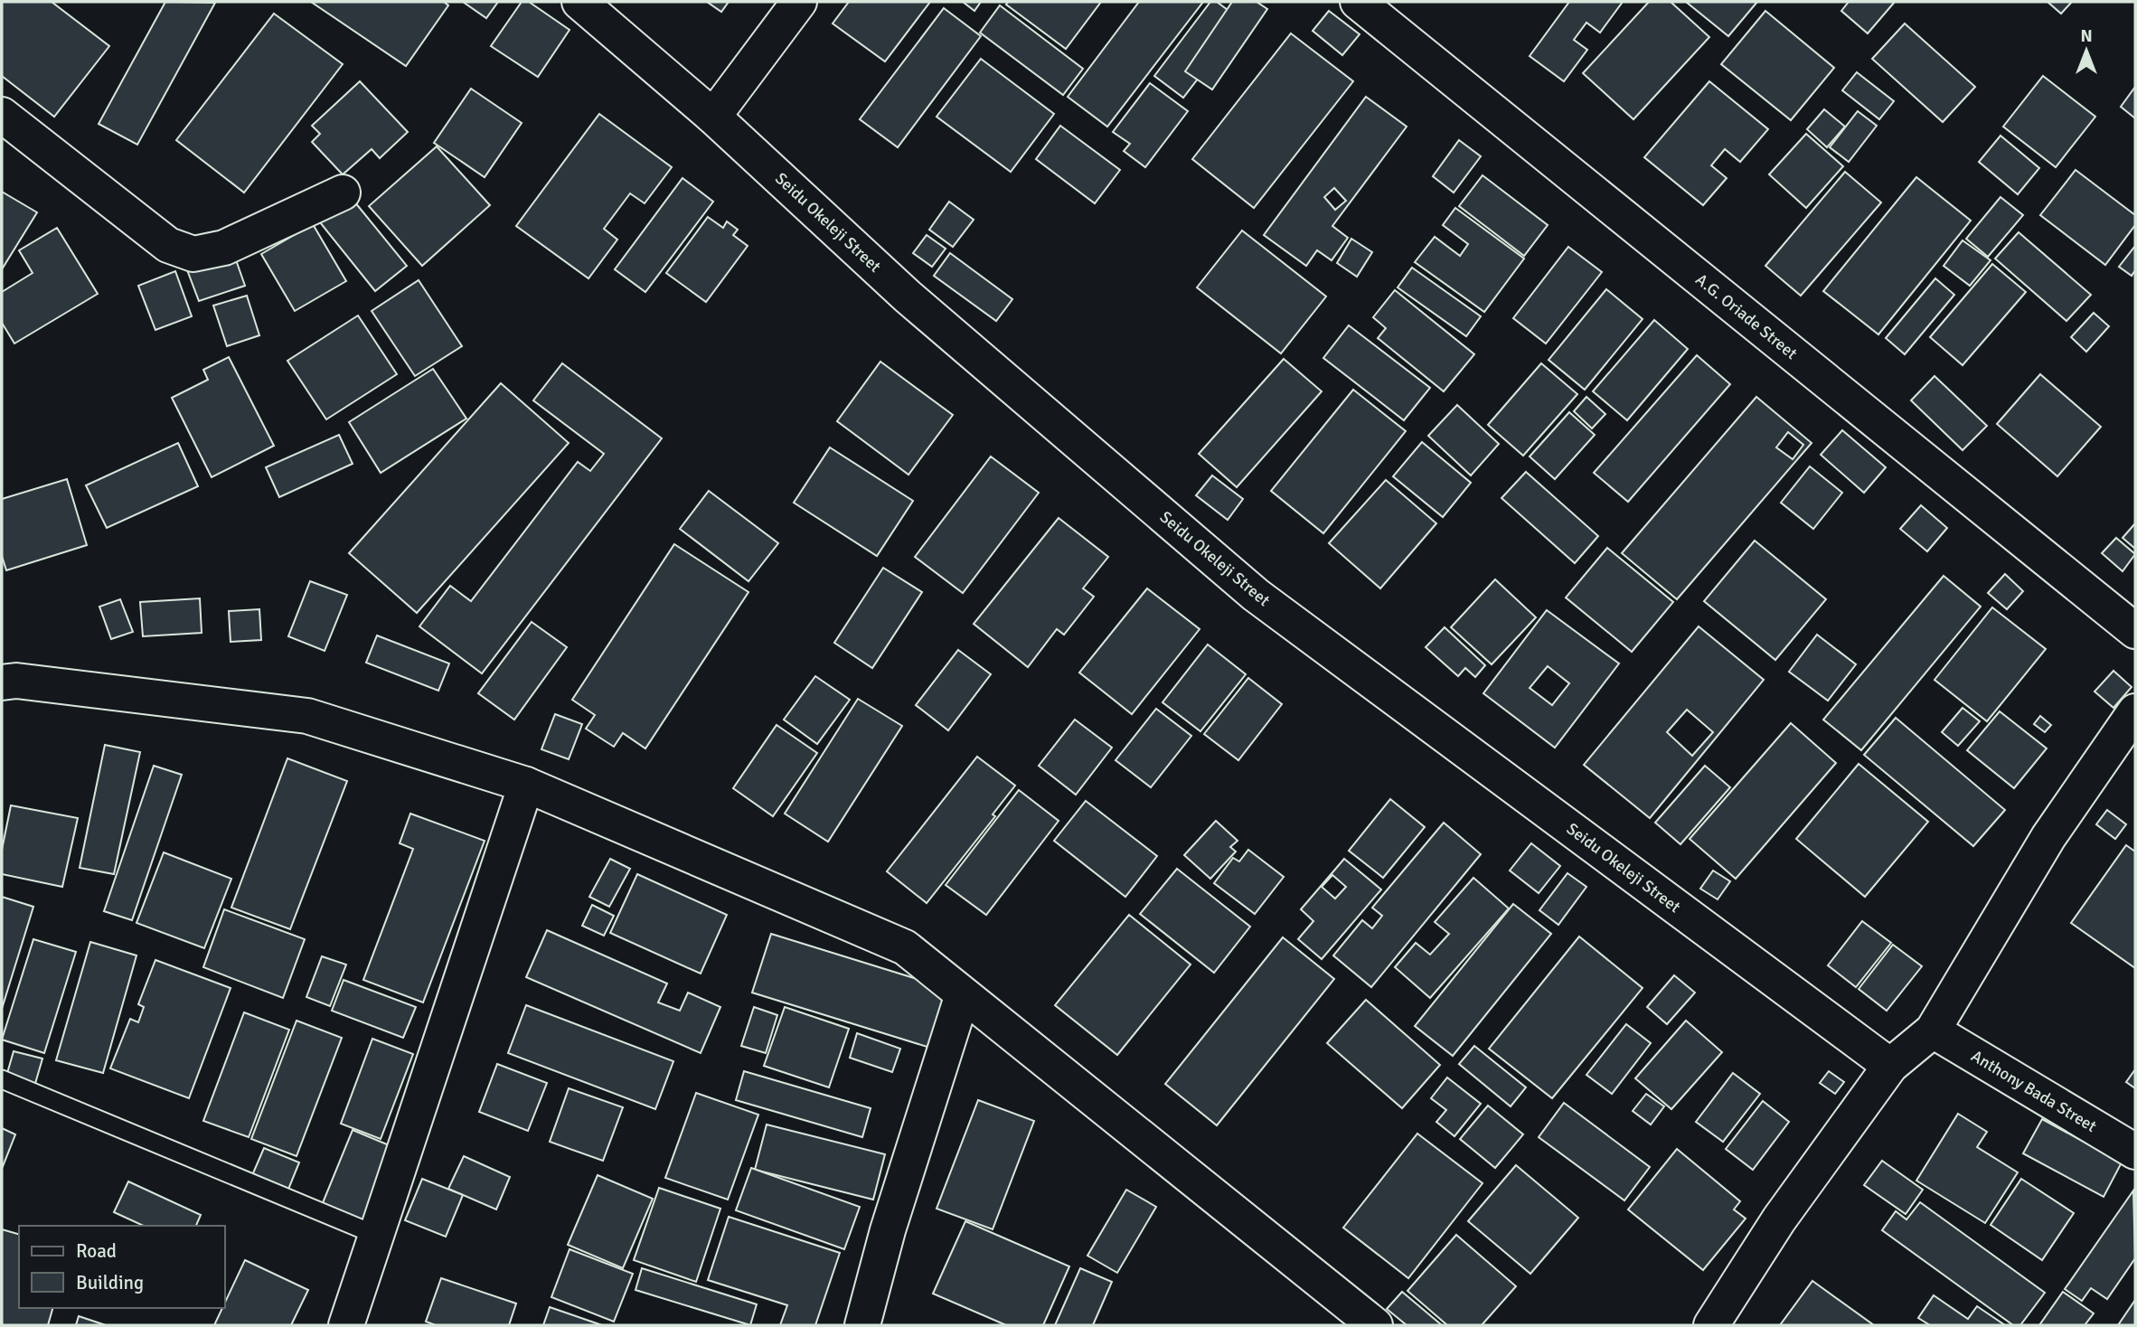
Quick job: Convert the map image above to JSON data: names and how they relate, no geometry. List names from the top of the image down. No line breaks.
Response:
{"streets":{"street":["Seidu Okeleji Street","A.G. Oriade Street","Anthony Bada Street"]},"legend":["Road","Building"],"north":"top"}
